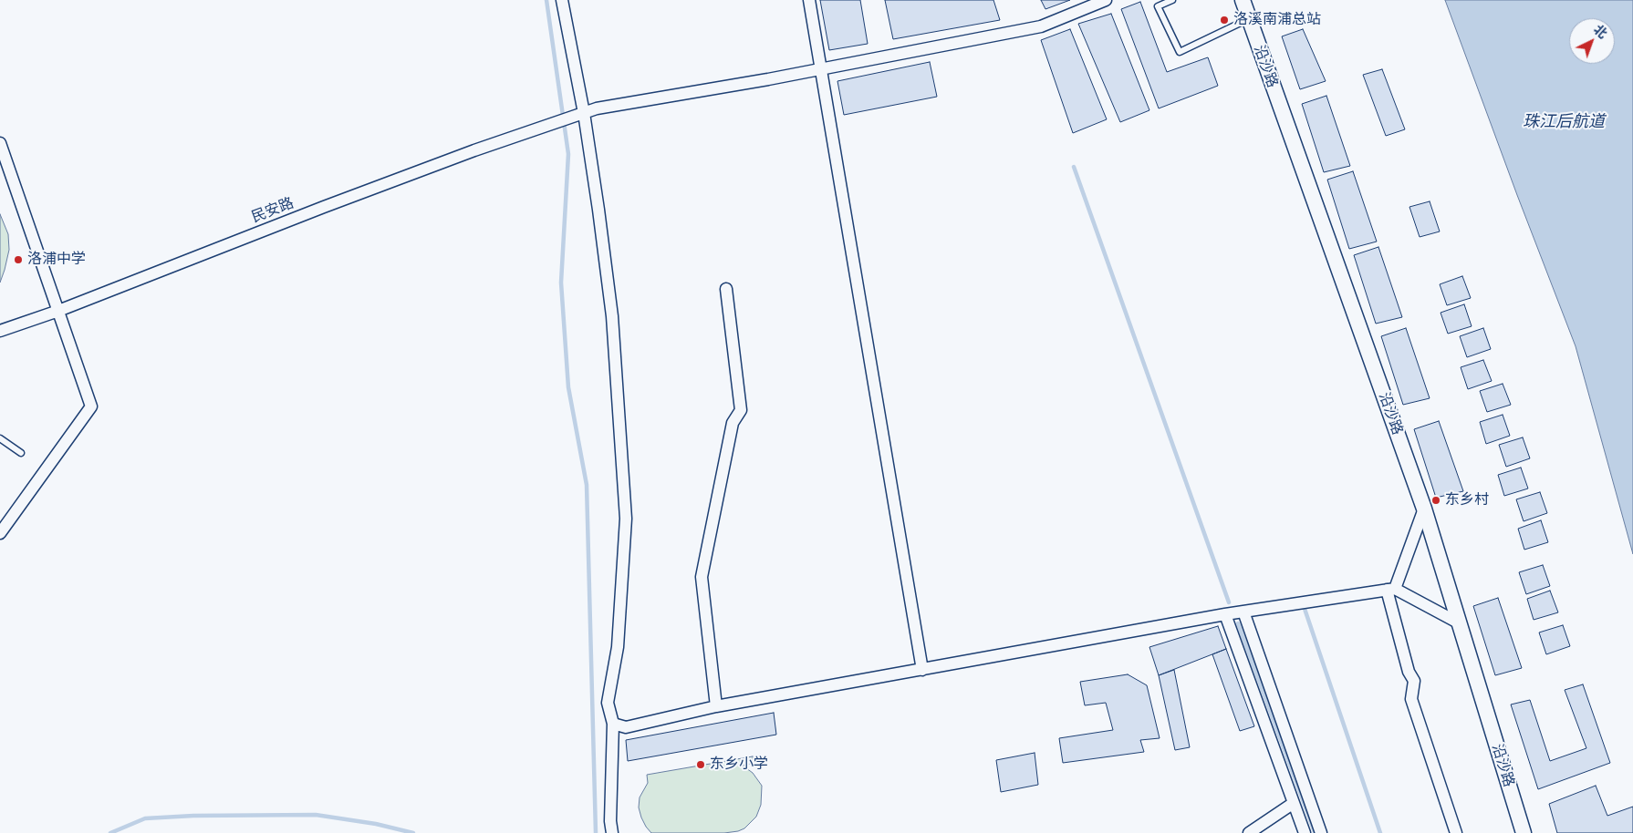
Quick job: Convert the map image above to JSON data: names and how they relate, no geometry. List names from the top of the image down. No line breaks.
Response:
{"streets":{"street":["沿沙路","民安路"]},"water":["珠江后航道"],"places":["洛溪南浦总站","洛浦中学","东乡村","东乡小学"],"north":"top right"}
